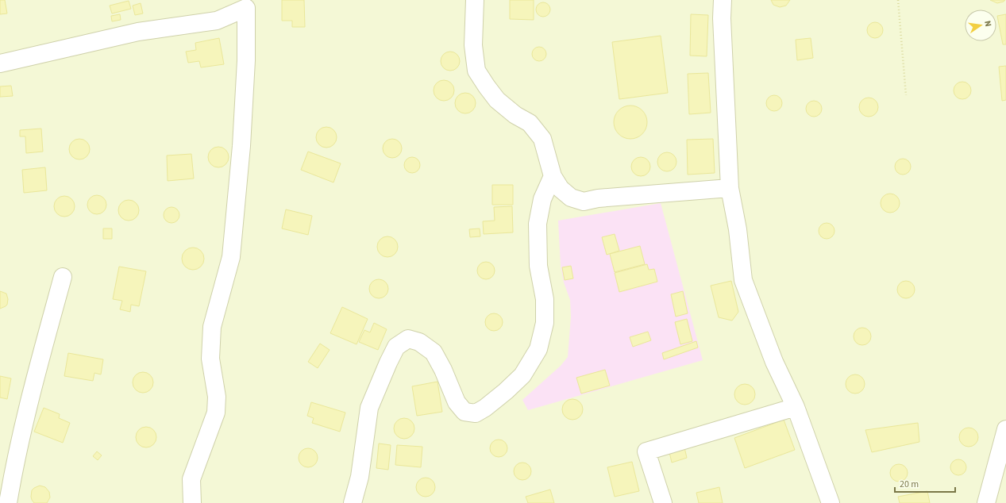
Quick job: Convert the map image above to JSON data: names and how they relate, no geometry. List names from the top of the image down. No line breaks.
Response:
{"scale_bar":"20 m","north":"right"}
